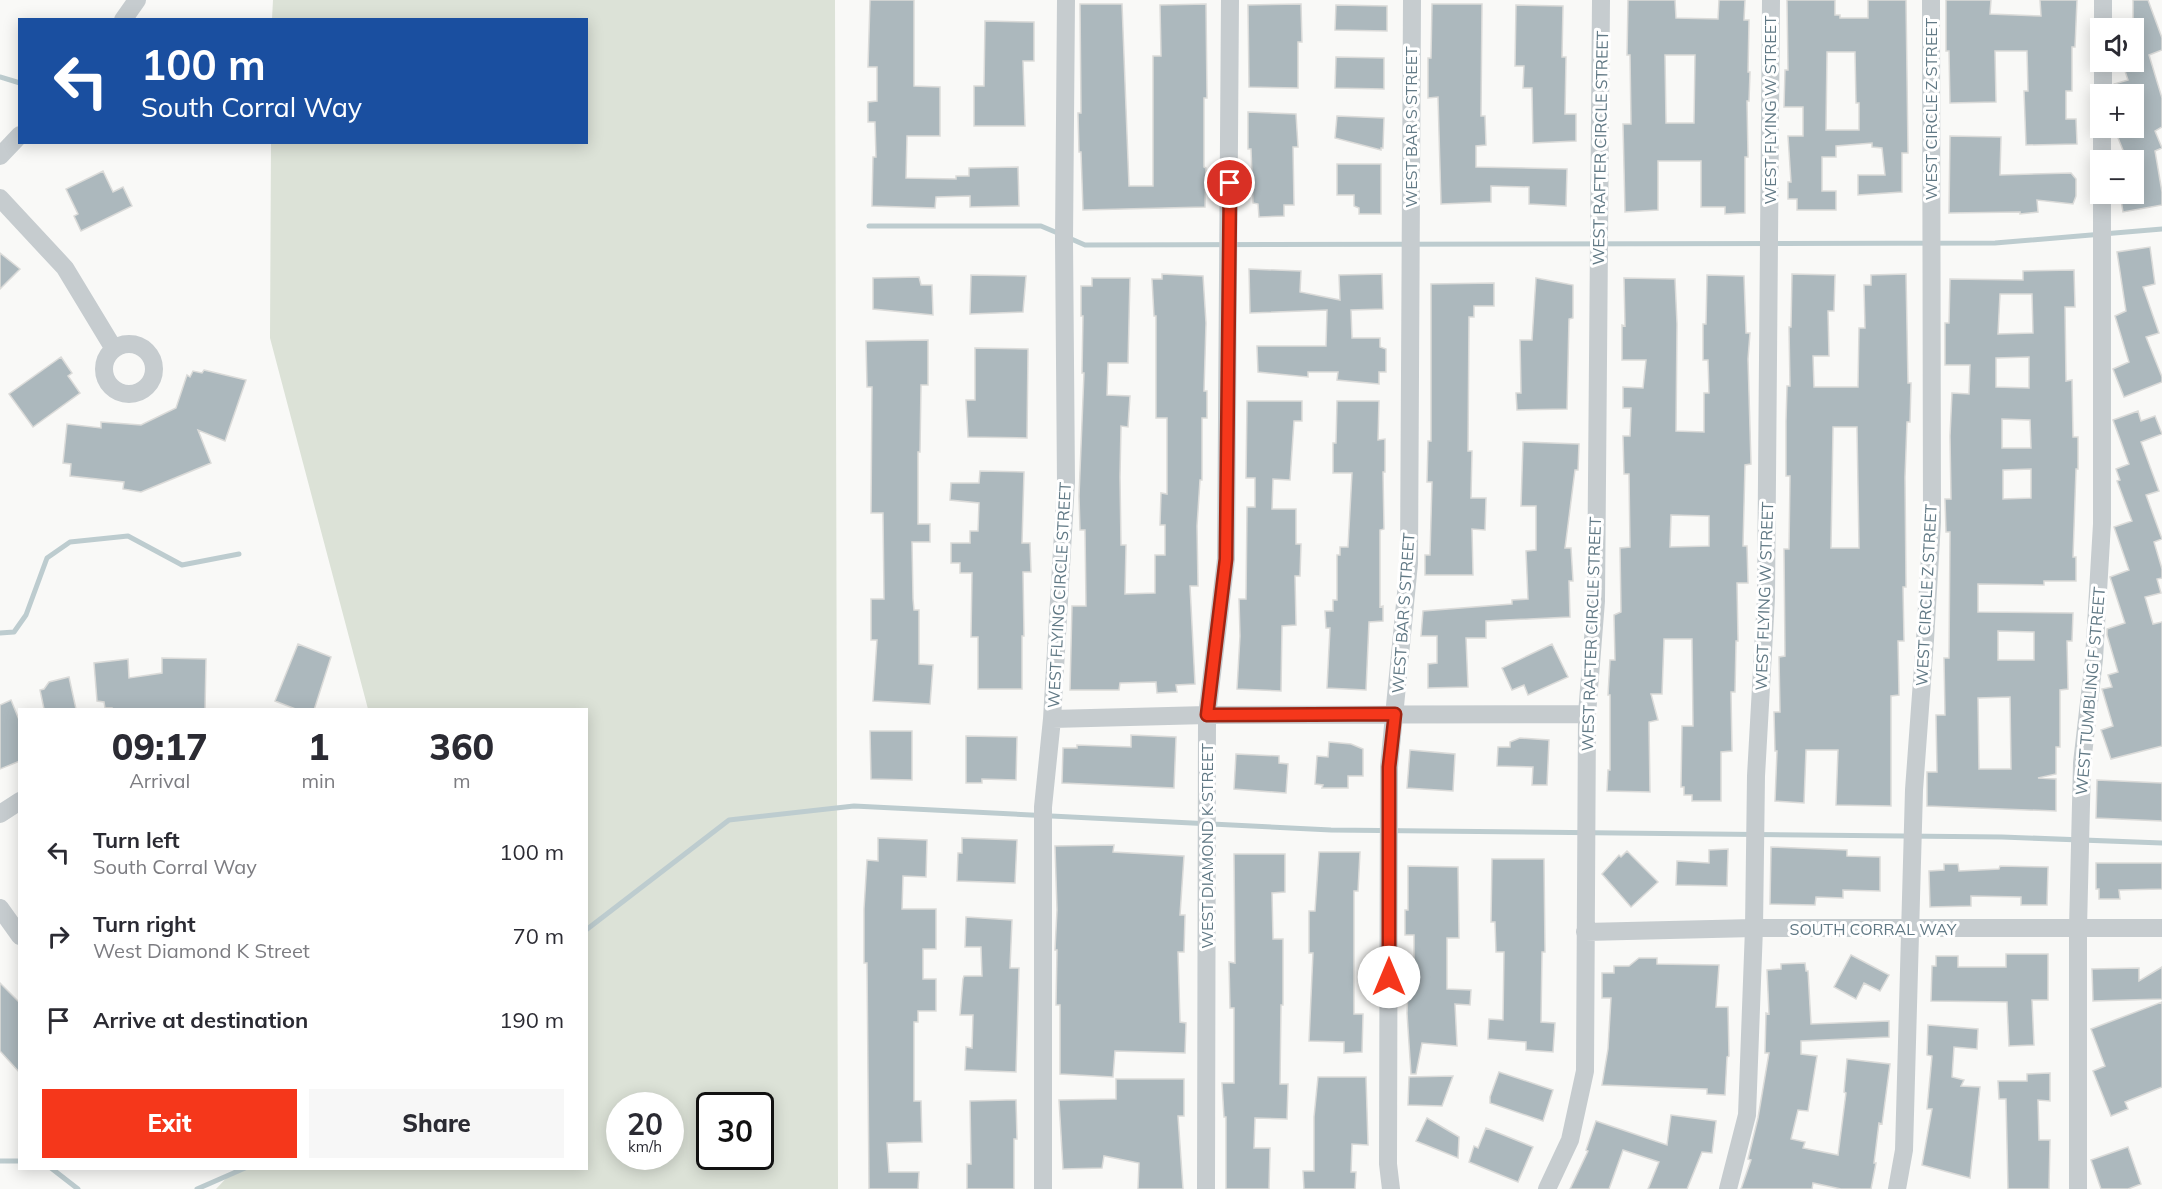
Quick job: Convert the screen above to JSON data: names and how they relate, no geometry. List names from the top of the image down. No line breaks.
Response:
{"streets":{"street":["WEST CIRCLE Z STREET","WEST FLYING W STREET","WEST BAR S STREET","WEST RAFTER CIRCLE STREET","WEST FLYING CIRCLE STREET","WEST TUMBLING F STREET","WEST DIAMOND K STREET","SOUTH CORRAL WAY"]},"crossings":[["WEST CIRCLE Z STREET","SOUTH CORRAL WAY"],["WEST FLYING W STREET","SOUTH CORRAL WAY"],["WEST RAFTER CIRCLE STREET","SOUTH CORRAL WAY"],["WEST TUMBLING F STREET","SOUTH CORRAL WAY"]],"page":{"map_buttons":["+","−"],"turn":["100 m","South Corral Way"],"eta":["09:17","Arrival","1","min","360","m"],"list":[{"name":"Turn left","note":"South Corral Way","value":"100 m"},{"name":"Turn right","note":"West Diamond K Street","value":"70 m"},{"name":"Arrive at destination","value":"190 m"}],"buttons":["Exit","Share"],"speed":"20 km/h","limit":"30"}}
